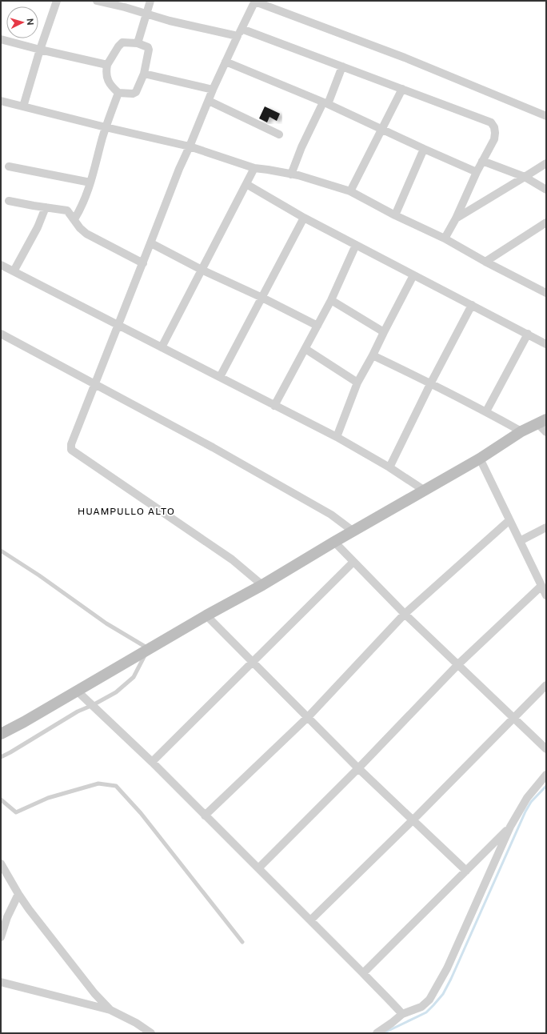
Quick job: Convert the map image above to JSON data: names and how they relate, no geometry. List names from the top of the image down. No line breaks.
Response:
{"districts":["HUAMPULLO ALTO"],"north":"right"}
